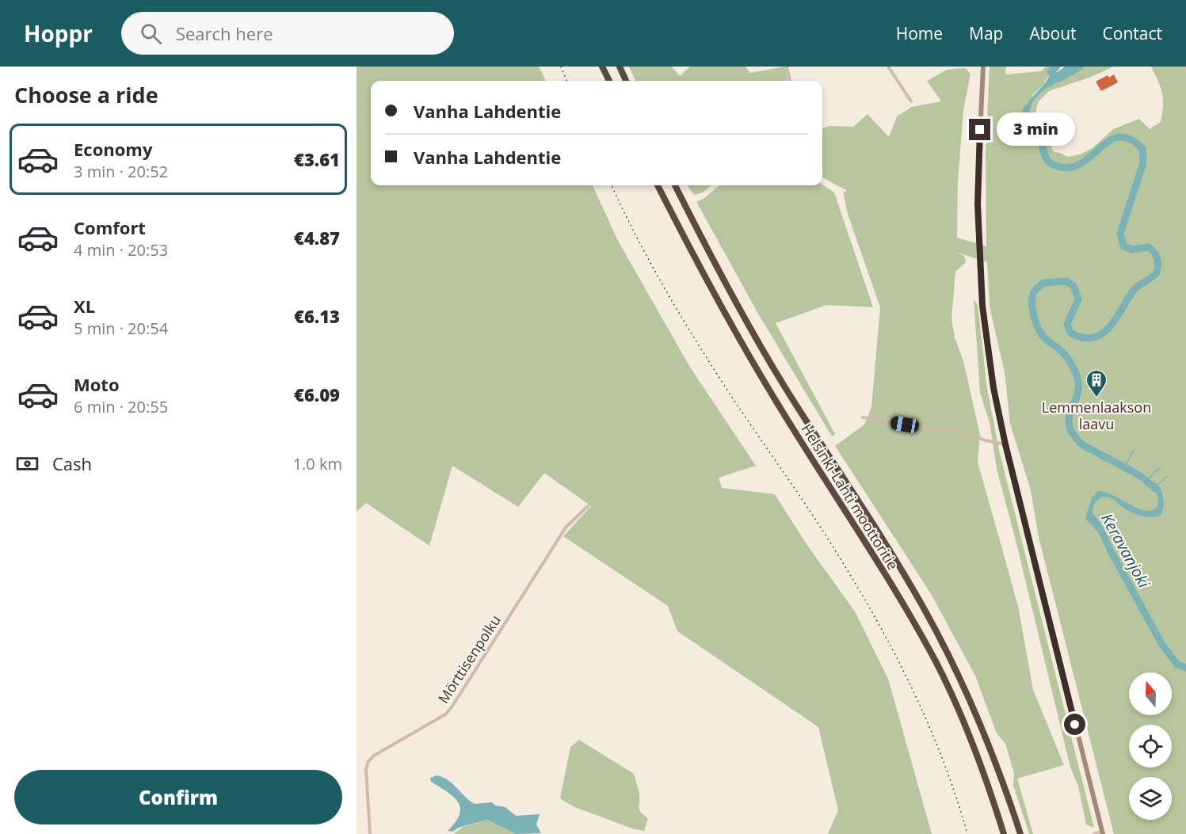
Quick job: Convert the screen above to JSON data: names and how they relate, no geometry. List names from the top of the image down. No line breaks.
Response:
{"streets":{"highway":["Helsinki-Lahti moottoritie"],"street":["Mörttisenpolku"]},"water":["Keravanjoki"],"places":{"building":["Lemmenlaakson laavu"]},"north":"top","page":{"header":"Hoppr","search":"Search here","nav":["Home","Map","About","Contact"],"heading":"Choose a ride","banner":["Vanha Lahdentie","Vanha Lahdentie"],"bubble":"3 min","list":[{"name":"Economy","note":"3 min · 20:52","value":"€3.61"},{"name":"Comfort","note":"4 min · 20:53","value":"€4.87"},{"name":"XL","note":"5 min · 20:54","value":"€6.13"},{"name":"Moto","note":"6 min · 20:55","value":"€6.09"}],"pay":["Cash","1.0 km"],"buttons":"Confirm"}}
